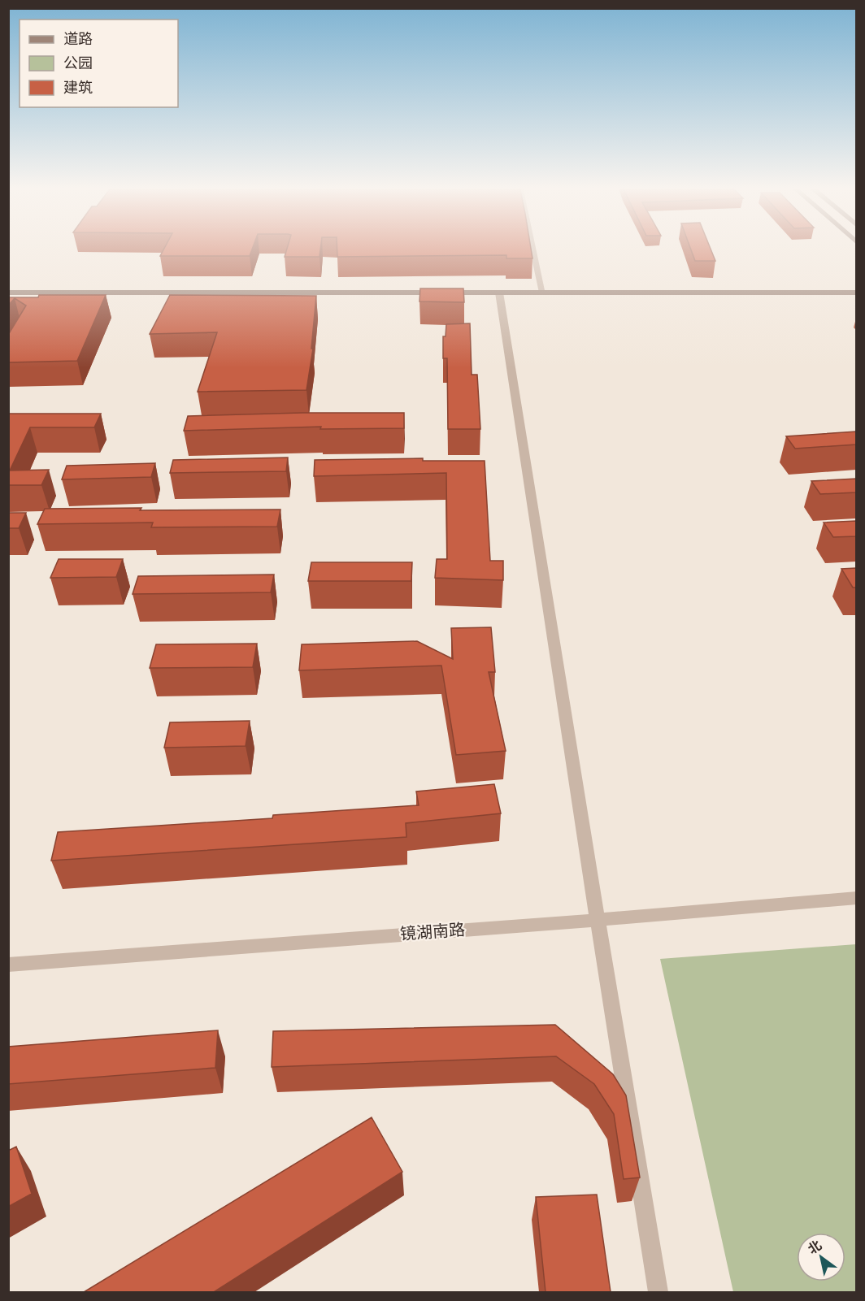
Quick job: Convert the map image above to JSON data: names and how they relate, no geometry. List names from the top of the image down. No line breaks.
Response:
{"streets":{"street":["镜湖南路"]},"legend":["道路","公园","建筑"],"north":"top left"}
